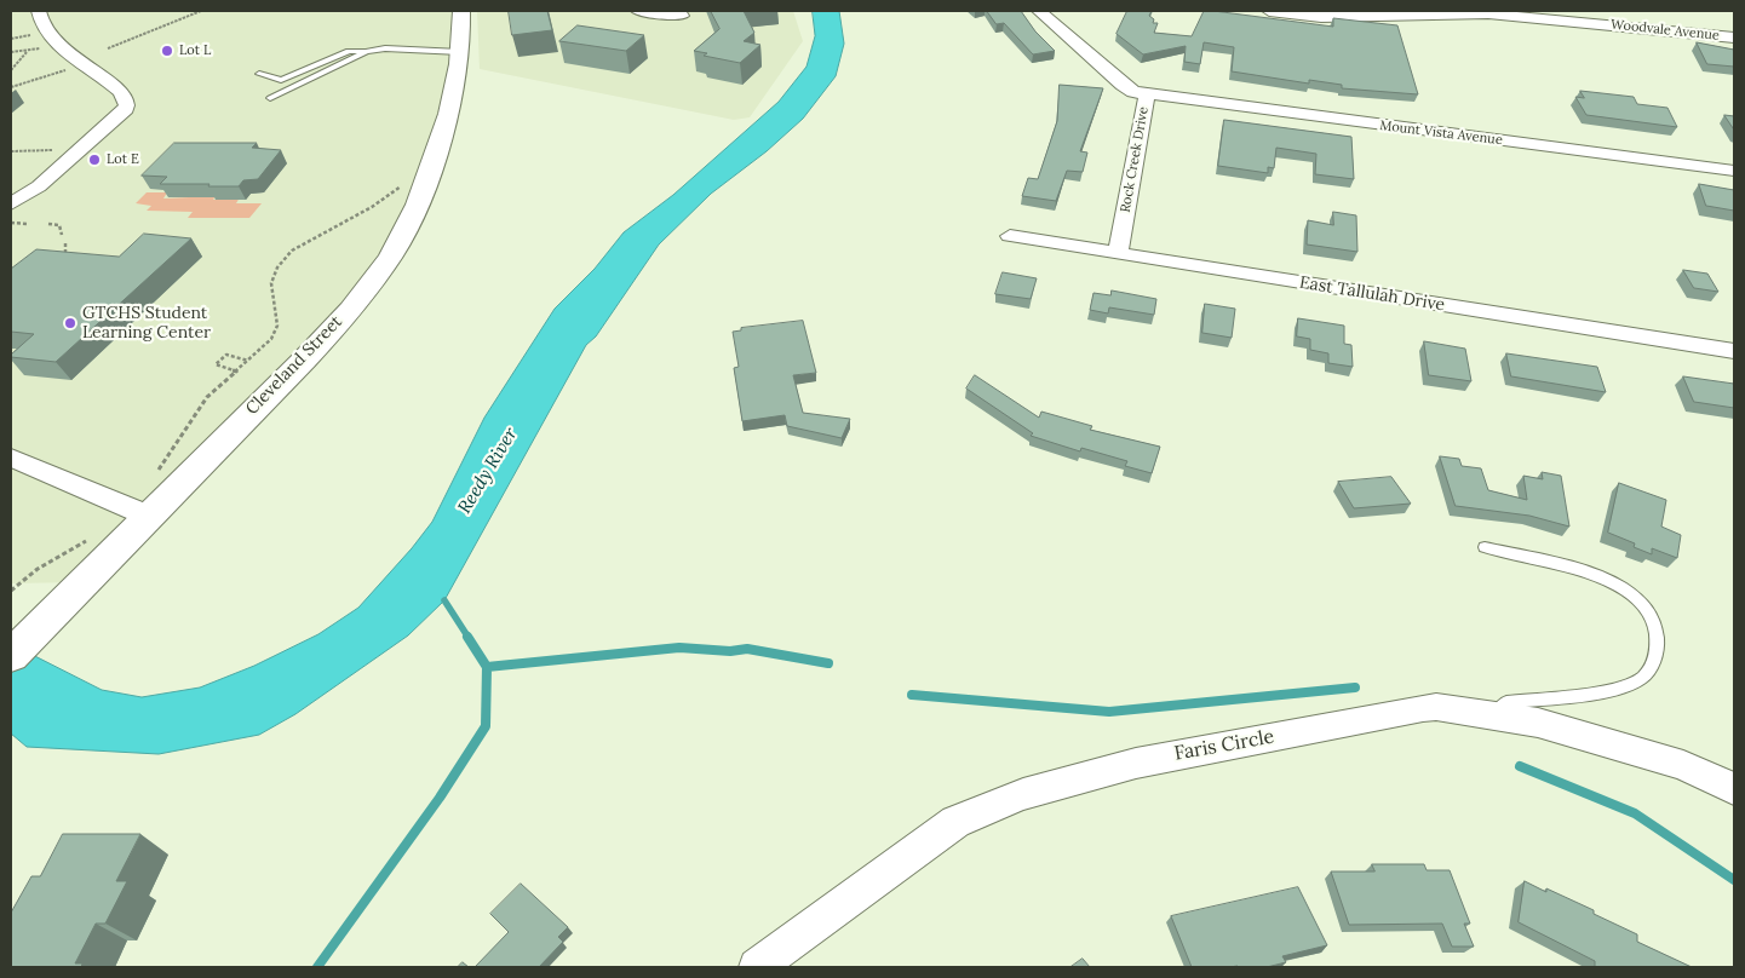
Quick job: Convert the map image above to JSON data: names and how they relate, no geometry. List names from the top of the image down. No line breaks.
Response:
{"streets":{"street":["Woodvale Avenue","Mount Vista Avenue","Rock Creek Drive","East Tallulah Drive","Cleveland Street","Faris Circle"]},"crossings":[["Mount Vista Avenue","Rock Creek Drive"],["Rock Creek Drive","East Tallulah Drive"]],"water":["Reedy River"],"places":["Lot L","Lot E","GTCHS Student Learning Center"]}
